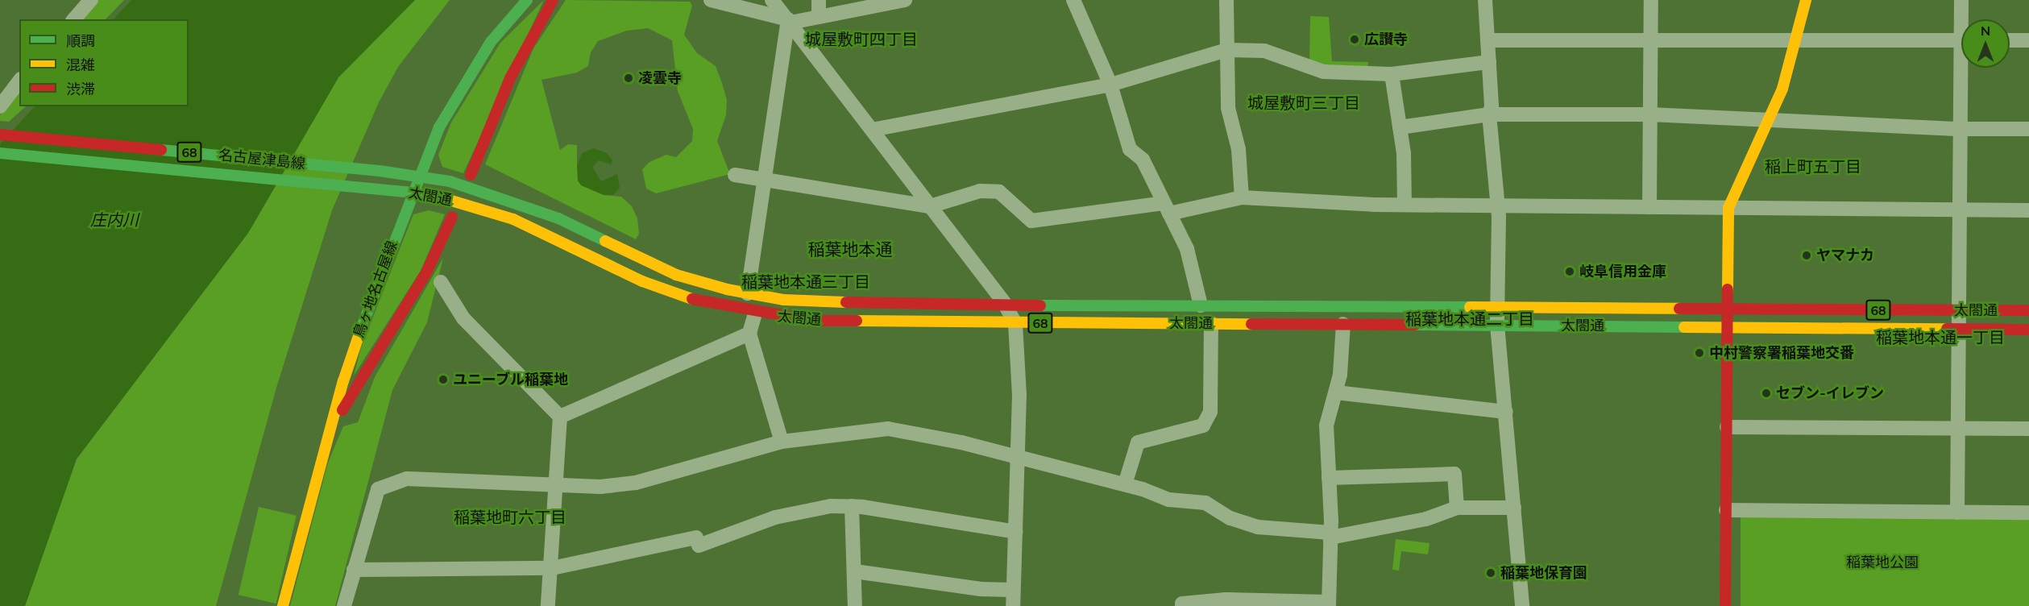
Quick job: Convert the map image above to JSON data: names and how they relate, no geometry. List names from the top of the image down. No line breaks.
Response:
{"streets":{"main road":["68","名古屋津島線","太閤通","鳥ヶ地名古屋線"]},"crossings":[["名古屋津島線","太閤通"],["太閤通","鳥ヶ地名古屋線"]],"districts":["城屋敷町四丁目","城屋敷町三丁目","稲上町五丁目","稲葉地本通","稲葉地本通三丁目","稲葉地本通二丁目","稲葉地本通一丁目","稲葉地町六丁目"],"water":["庄内川"],"parks":["稲葉地公園"],"places":["広讃寺","凌雲寺","ヤマナカ","岐阜信用金庫","中村警察署稲葉地交番","ユニーブル稲葉地","セブン-イレブン","稲葉地保育園"],"legend":["順調","混雑","渋滞"],"north":"top"}
